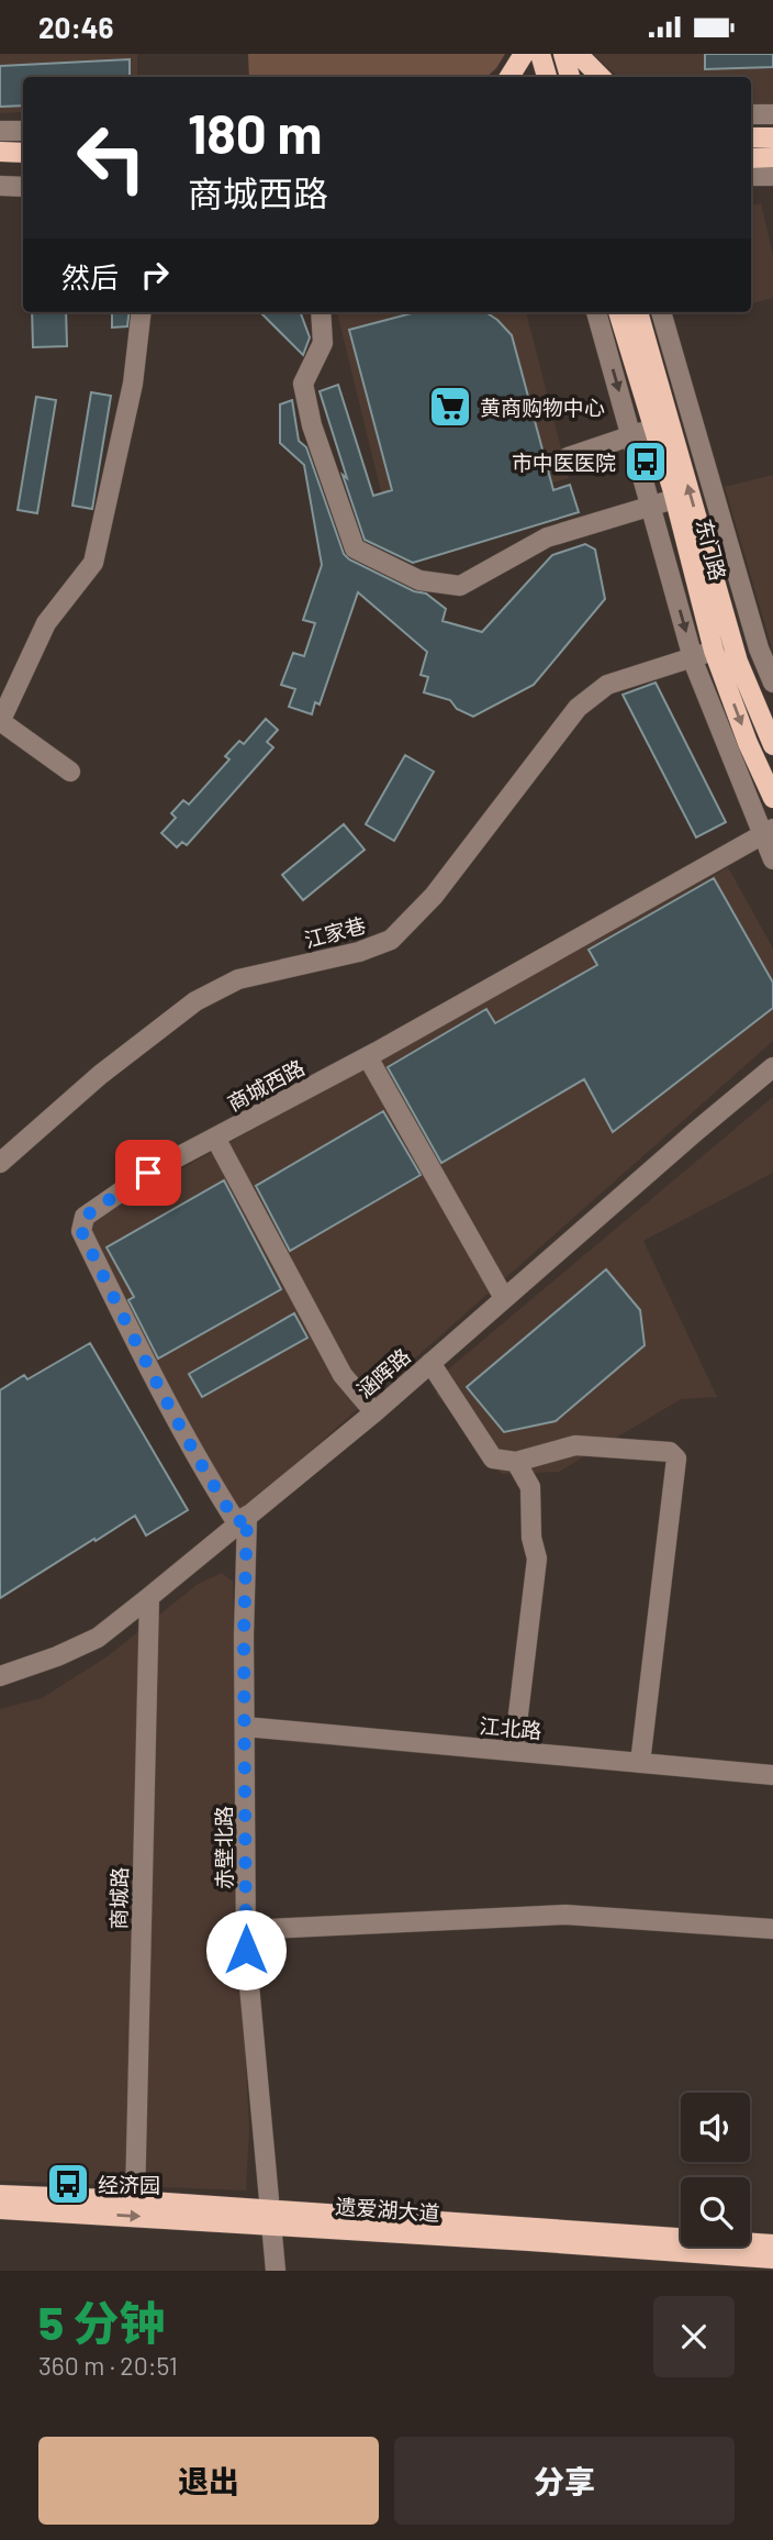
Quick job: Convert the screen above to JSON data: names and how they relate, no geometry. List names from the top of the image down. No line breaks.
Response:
{"streets":{"main road":["东门路","遗爱湖大道"],"street":["江家巷","商城西路","涵晖路","江北路","赤壁北路","商城路"]},"crossings":[["东门路","江家巷"],["商城西路","涵晖路"],["商城西路","赤壁北路"],["涵晖路","赤壁北路"],["涵晖路","商城路"],["江北路","赤壁北路"],["赤壁北路","遗爱湖大道"],["商城路","遗爱湖大道"]],"places":{"supermarket":["黄商购物中心"],"bus stop":["市中医医院","经济园"]},"page":{"status":"20:46","turn":["180 m","商城西路"],"then":"然后","heading":["5 分钟","360 m · 20:51"],"buttons":["退出","分享"]}}
